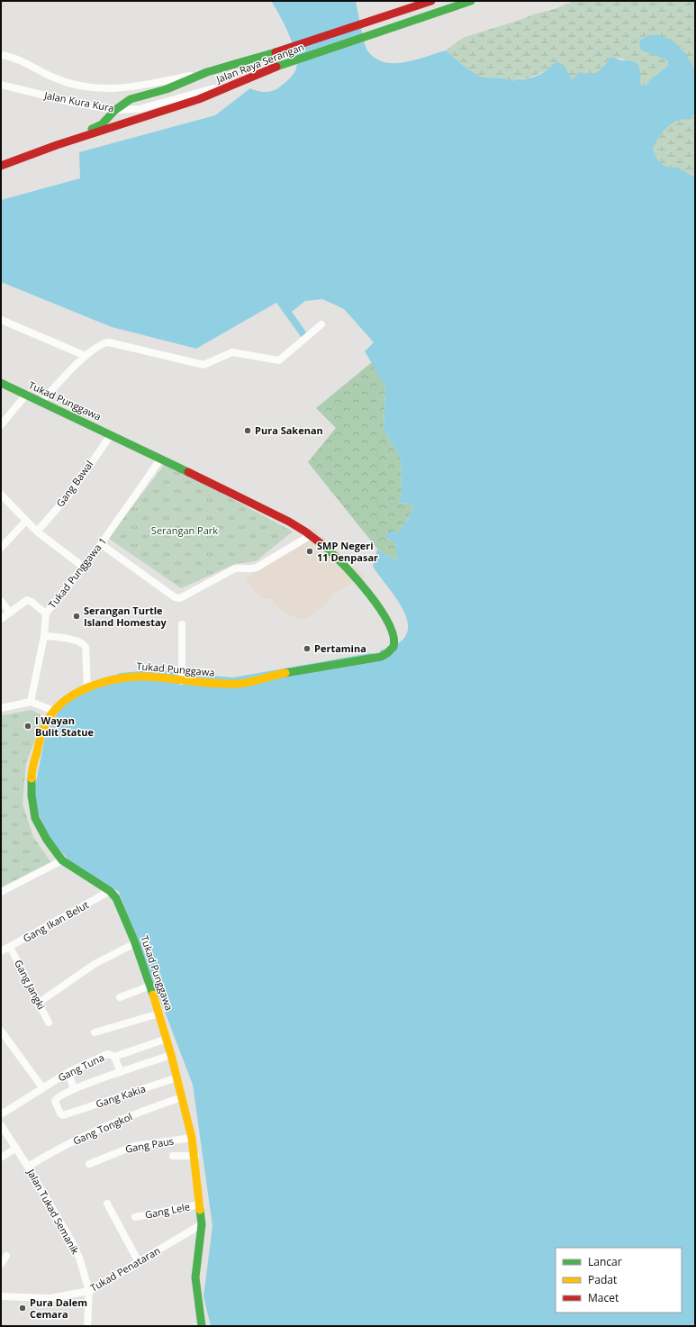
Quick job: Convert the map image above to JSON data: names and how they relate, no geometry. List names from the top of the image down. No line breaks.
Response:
{"streets":{"street":["Jalan Raya Serangan","Jalan Kura Kura","Tukad Punggawa","Gang Bawal","Tukad Punggawa 1","Gang Ikan Belut","Gang Jangki","Gang Tuna","Gang Kakia","Gang Tongkol","Gang Paus","Gang Lele","Jalan Tukad Semanik","Tukad Penataran"]},"crossings":[["Jalan Raya Serangan","Jalan Kura Kura"],["Tukad Punggawa","Gang Bawal"],["Tukad Punggawa","Tukad Punggawa 1"],["Tukad Punggawa","Gang Ikan Belut"],["Tukad Punggawa","Gang Tuna"],["Tukad Punggawa","Gang Kakia"],["Tukad Punggawa","Gang Tongkol"],["Tukad Punggawa","Gang Paus"],["Tukad Punggawa","Gang Lele"],["Tukad Punggawa","Tukad Penataran"],["Gang Ikan Belut","Gang Jangki"],["Gang Tongkol","Jalan Tukad Semanik"],["Jalan Tukad Semanik","Tukad Penataran"]],"parks":["Serangan Park"],"places":["Pura Sakenan","SMP Negeri 11 Denpasar","Serangan Turtle Island Homestay","Pertamina","I Wayan Bulit Statue","Pura Dalem Cemara"],"legend":["Lancar","Padat","Macet"]}
